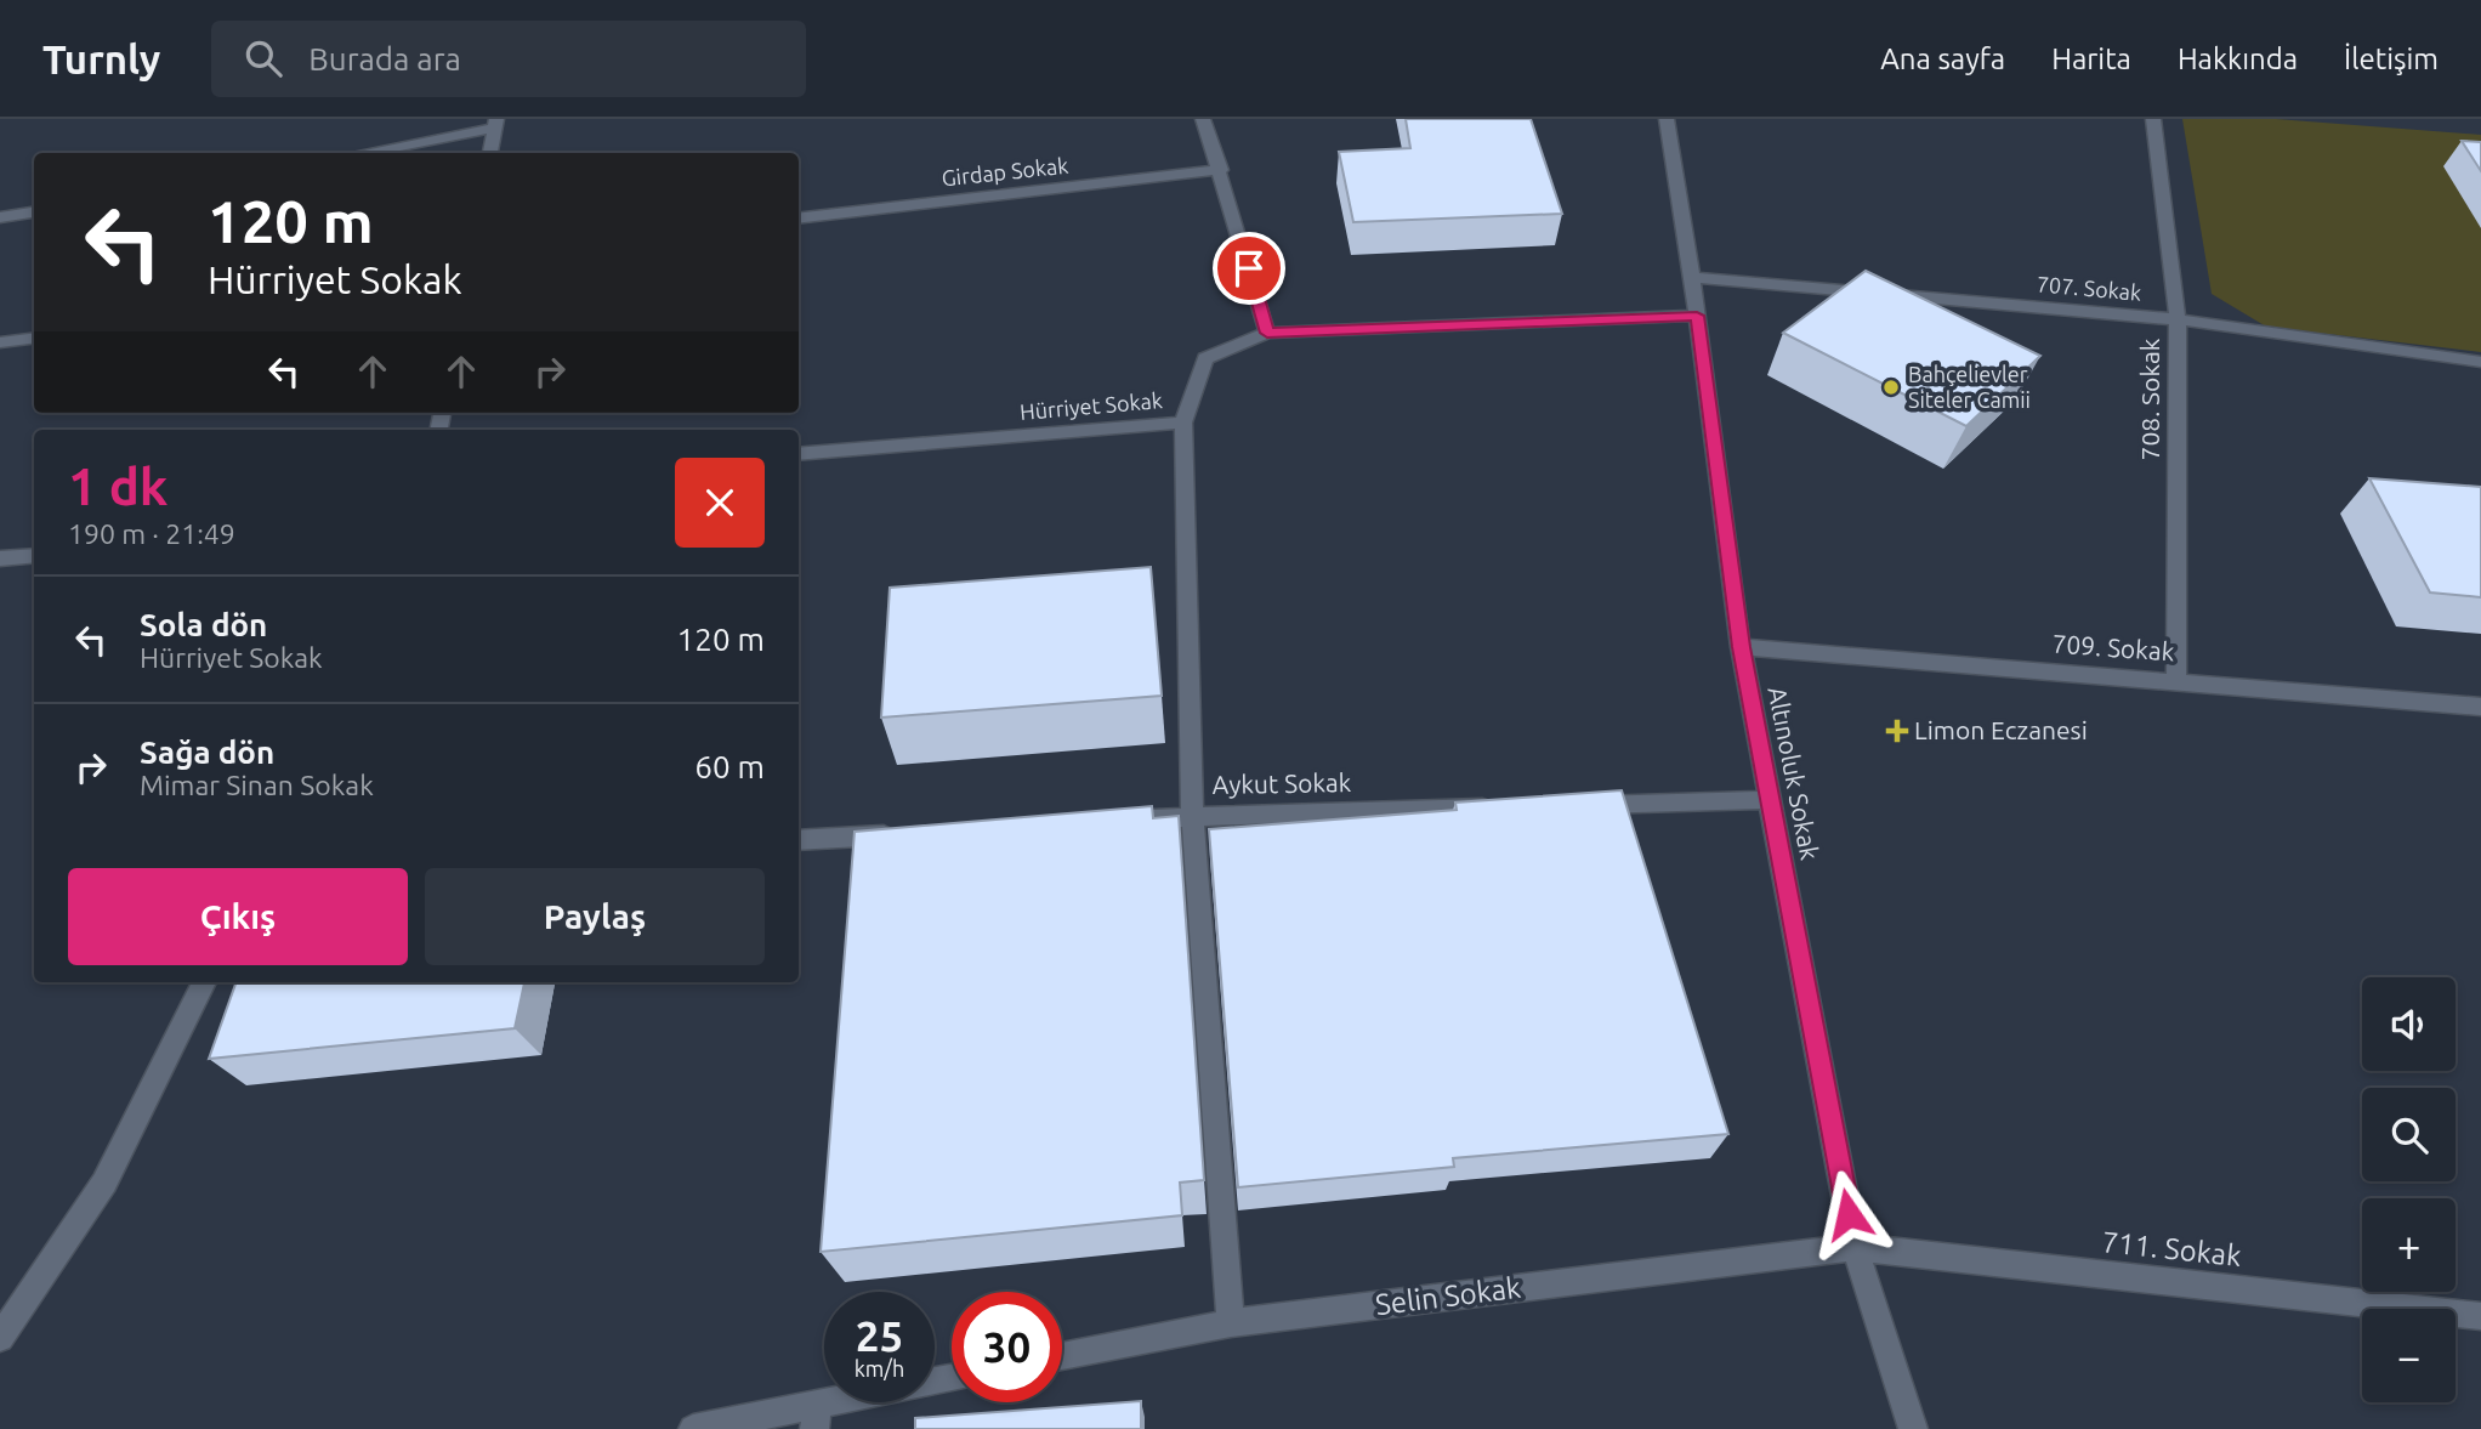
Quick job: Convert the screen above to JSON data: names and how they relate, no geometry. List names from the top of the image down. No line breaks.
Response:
{"streets":{"street":["Girdap Sokak","707. Sokak","708. Sokak","Hürriyet Sokak","709. Sokak","Altınoluk Sokak","Aykut Sokak","711. Sokak","Selin Sokak"]},"crossings":[["707. Sokak","708. Sokak"],["707. Sokak","Altınoluk Sokak"],["708. Sokak","709. Sokak"],["Hürriyet Sokak","Altınoluk Sokak"],["709. Sokak","Altınoluk Sokak"],["Altınoluk Sokak","711. Sokak"],["Altınoluk Sokak","Selin Sokak"],["711. Sokak","Selin Sokak"]],"places":{"other":["Bahçelievler Siteler Camii"],"health":["Limon Eczanesi"]},"page":{"header":"Turnly","search":"Burada ara","nav":["Ana sayfa","Harita","Hakkında","İletişim"],"turn":["120 m","Hürriyet Sokak"],"heading":["1 dk","190 m · 21:49"],"list":[{"name":"Sola dön","note":"Hürriyet Sokak","value":"120 m"},{"name":"Sağa dön","note":"Mimar Sinan Sokak","value":"60 m"}],"buttons":["Çıkış","Paylaş"],"map_buttons":["+","−"],"speed":"25 km/h","limit":"30"}}
